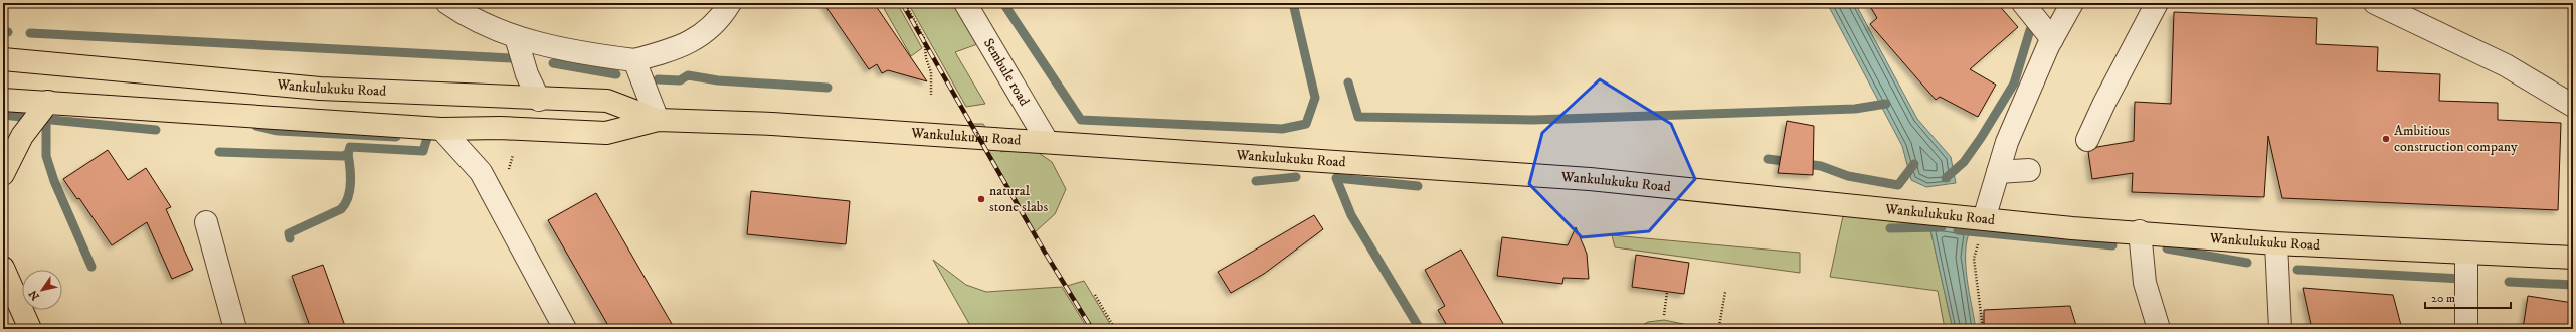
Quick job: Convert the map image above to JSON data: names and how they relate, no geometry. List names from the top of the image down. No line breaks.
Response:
{"streets":{"main road":["Wankulukuku Road"],"street":["Sembule road"]},"crossings":[["Sembule road","Wankulukuku Road"]],"places":["Ambitious construction company","natural stone slabs"],"scale_bar":"20 m","north":"bottom left"}
